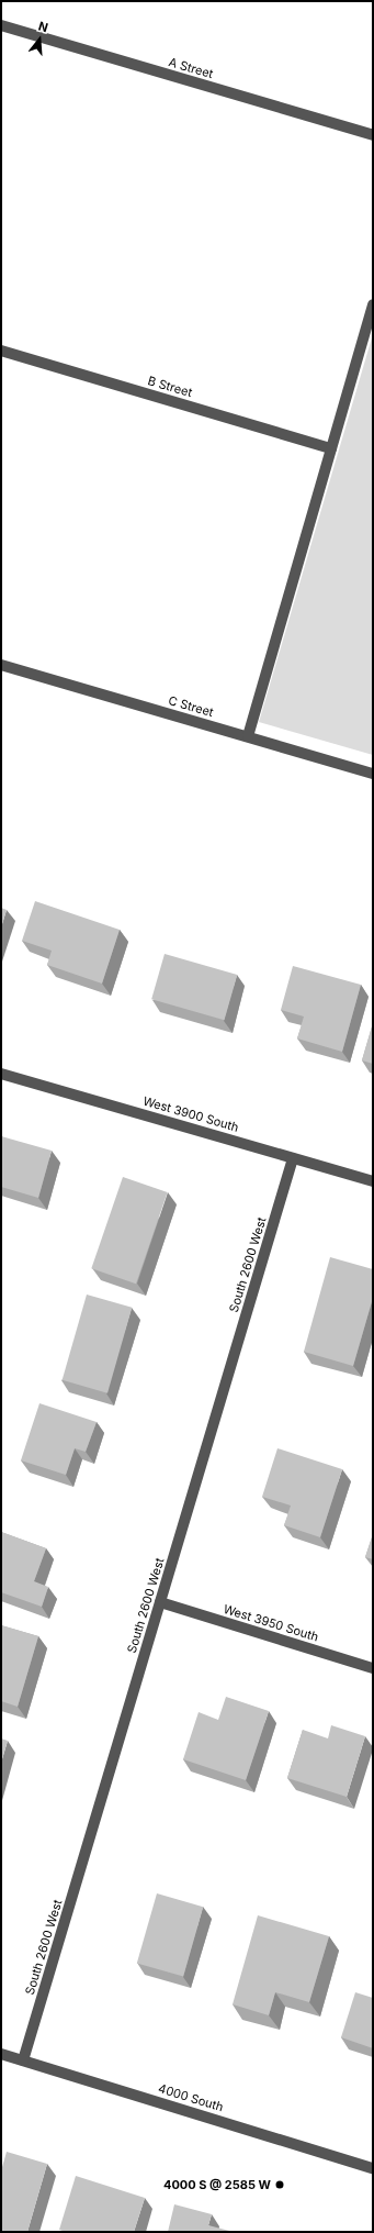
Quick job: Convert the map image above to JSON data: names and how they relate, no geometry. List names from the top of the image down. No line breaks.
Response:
{"streets":{"street":["A Street","B Street","C Street","West 3900 South","South 2600 West","West 3950 South","4000 South"]},"crossings":[["West 3900 South","South 2600 West"],["South 2600 West","West 3950 South"],["South 2600 West","4000 South"]],"places":["4000 S @ 2585 W"],"north":"top"}
